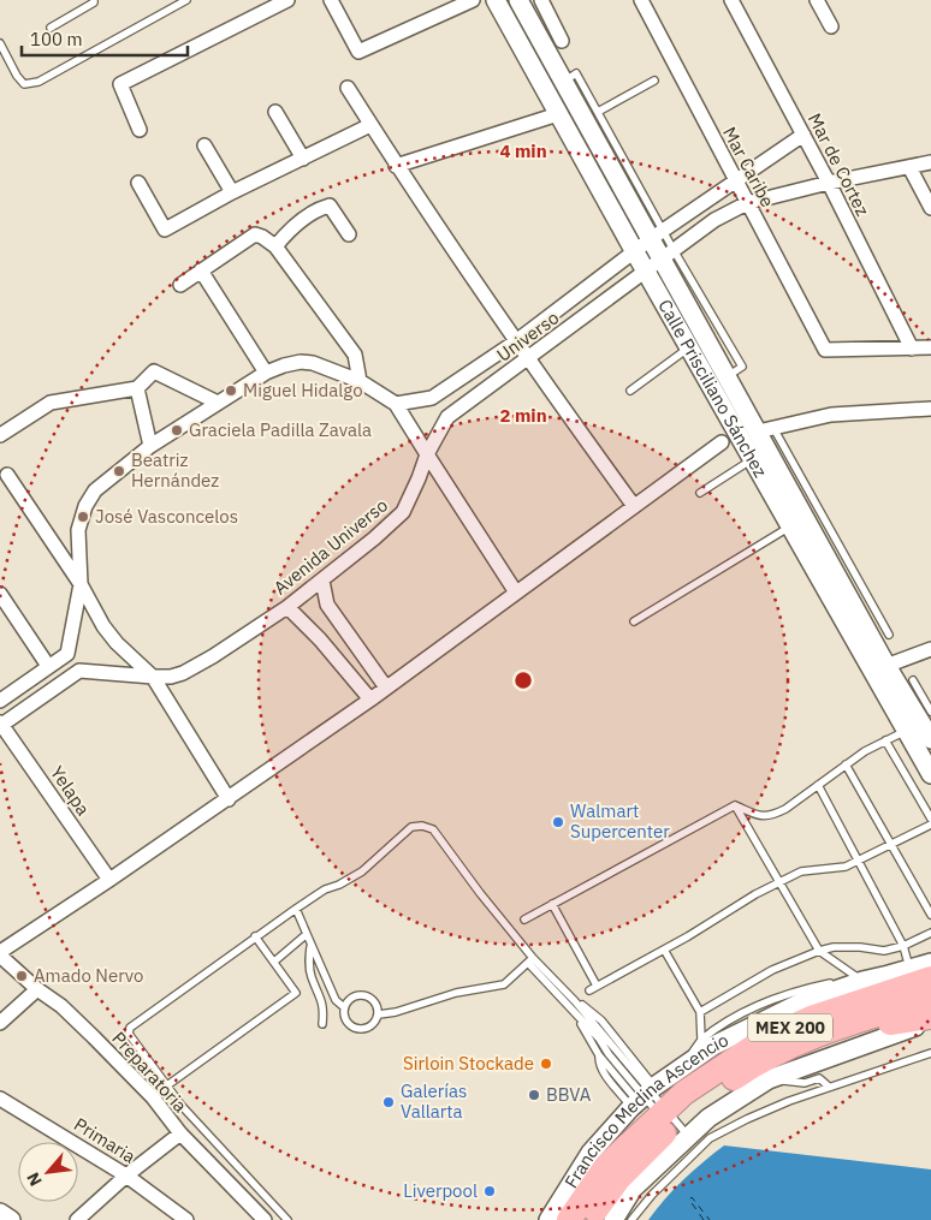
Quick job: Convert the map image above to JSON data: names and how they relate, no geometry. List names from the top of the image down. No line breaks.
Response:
{"streets":{"highway":["MEX 200","Francisco Medina Ascencio"],"main road":["Calle Prisciliano Sánchez"],"street":["Mar de Cortez","Mar Caribe","Universo","Avenida Universo","Yelapa","Preparatoria","Primaria"]},"crossings":[["Mar de Cortez","Mar Caribe"],["Mar de Cortez","Universo"],["Mar Caribe","Universo"],["Universo","Calle Prisciliano Sánchez"],["Universo","Avenida Universo"]],"places":["Miguel Hidalgo","Graciela Padilla Zavala","Beatriz Hernández","José Vasconcelos","Walmart Supercenter","Amado Nervo","Sirloin Stockade","BBVA","Galerías Vallarta","Liverpool"],"scale_bar":"100 m","north":"bottom left","rings":["4 min","2 min"]}
